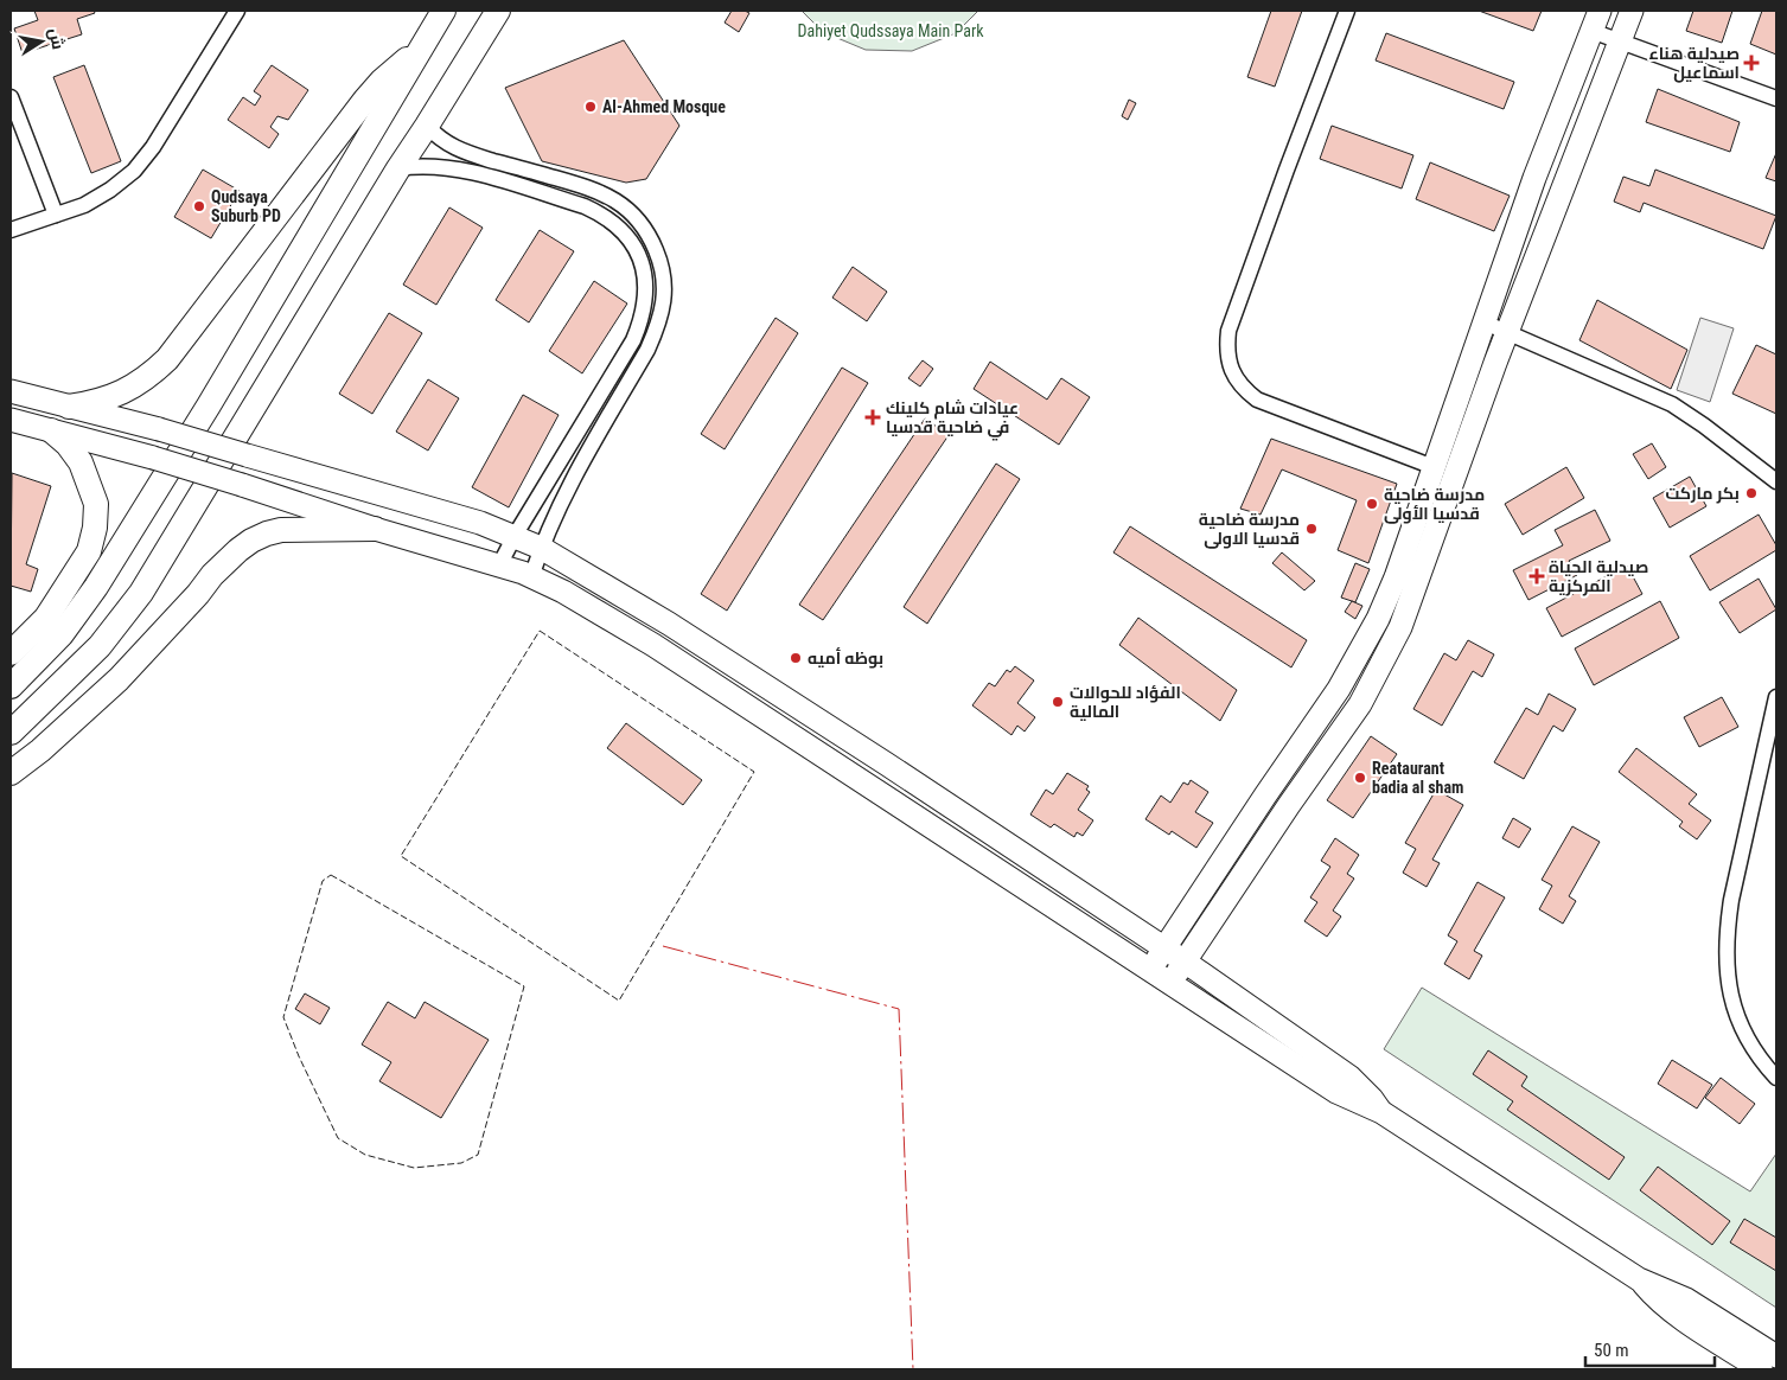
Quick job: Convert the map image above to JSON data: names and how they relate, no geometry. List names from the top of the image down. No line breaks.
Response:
{"parks":["Dahiyet Qudssaya Main Park"],"places":{"health":["صيدلية هناء اسماعيل","عيادات شام كلينك في ضاحية قدسيا","صيدلية الحياة المركزية"],"other":["Al-Ahmed Mosque","Qudsaya Suburb PD","بكر ماركت","مدرسة ضاحية قدسيا الأولى","مدرسة ضاحية قدسيا الاولى","بوظه أميه","الفؤاد للحوالات المالية","Reataurant badia al sham"]},"scale_bar":"50 m","north":"right"}
